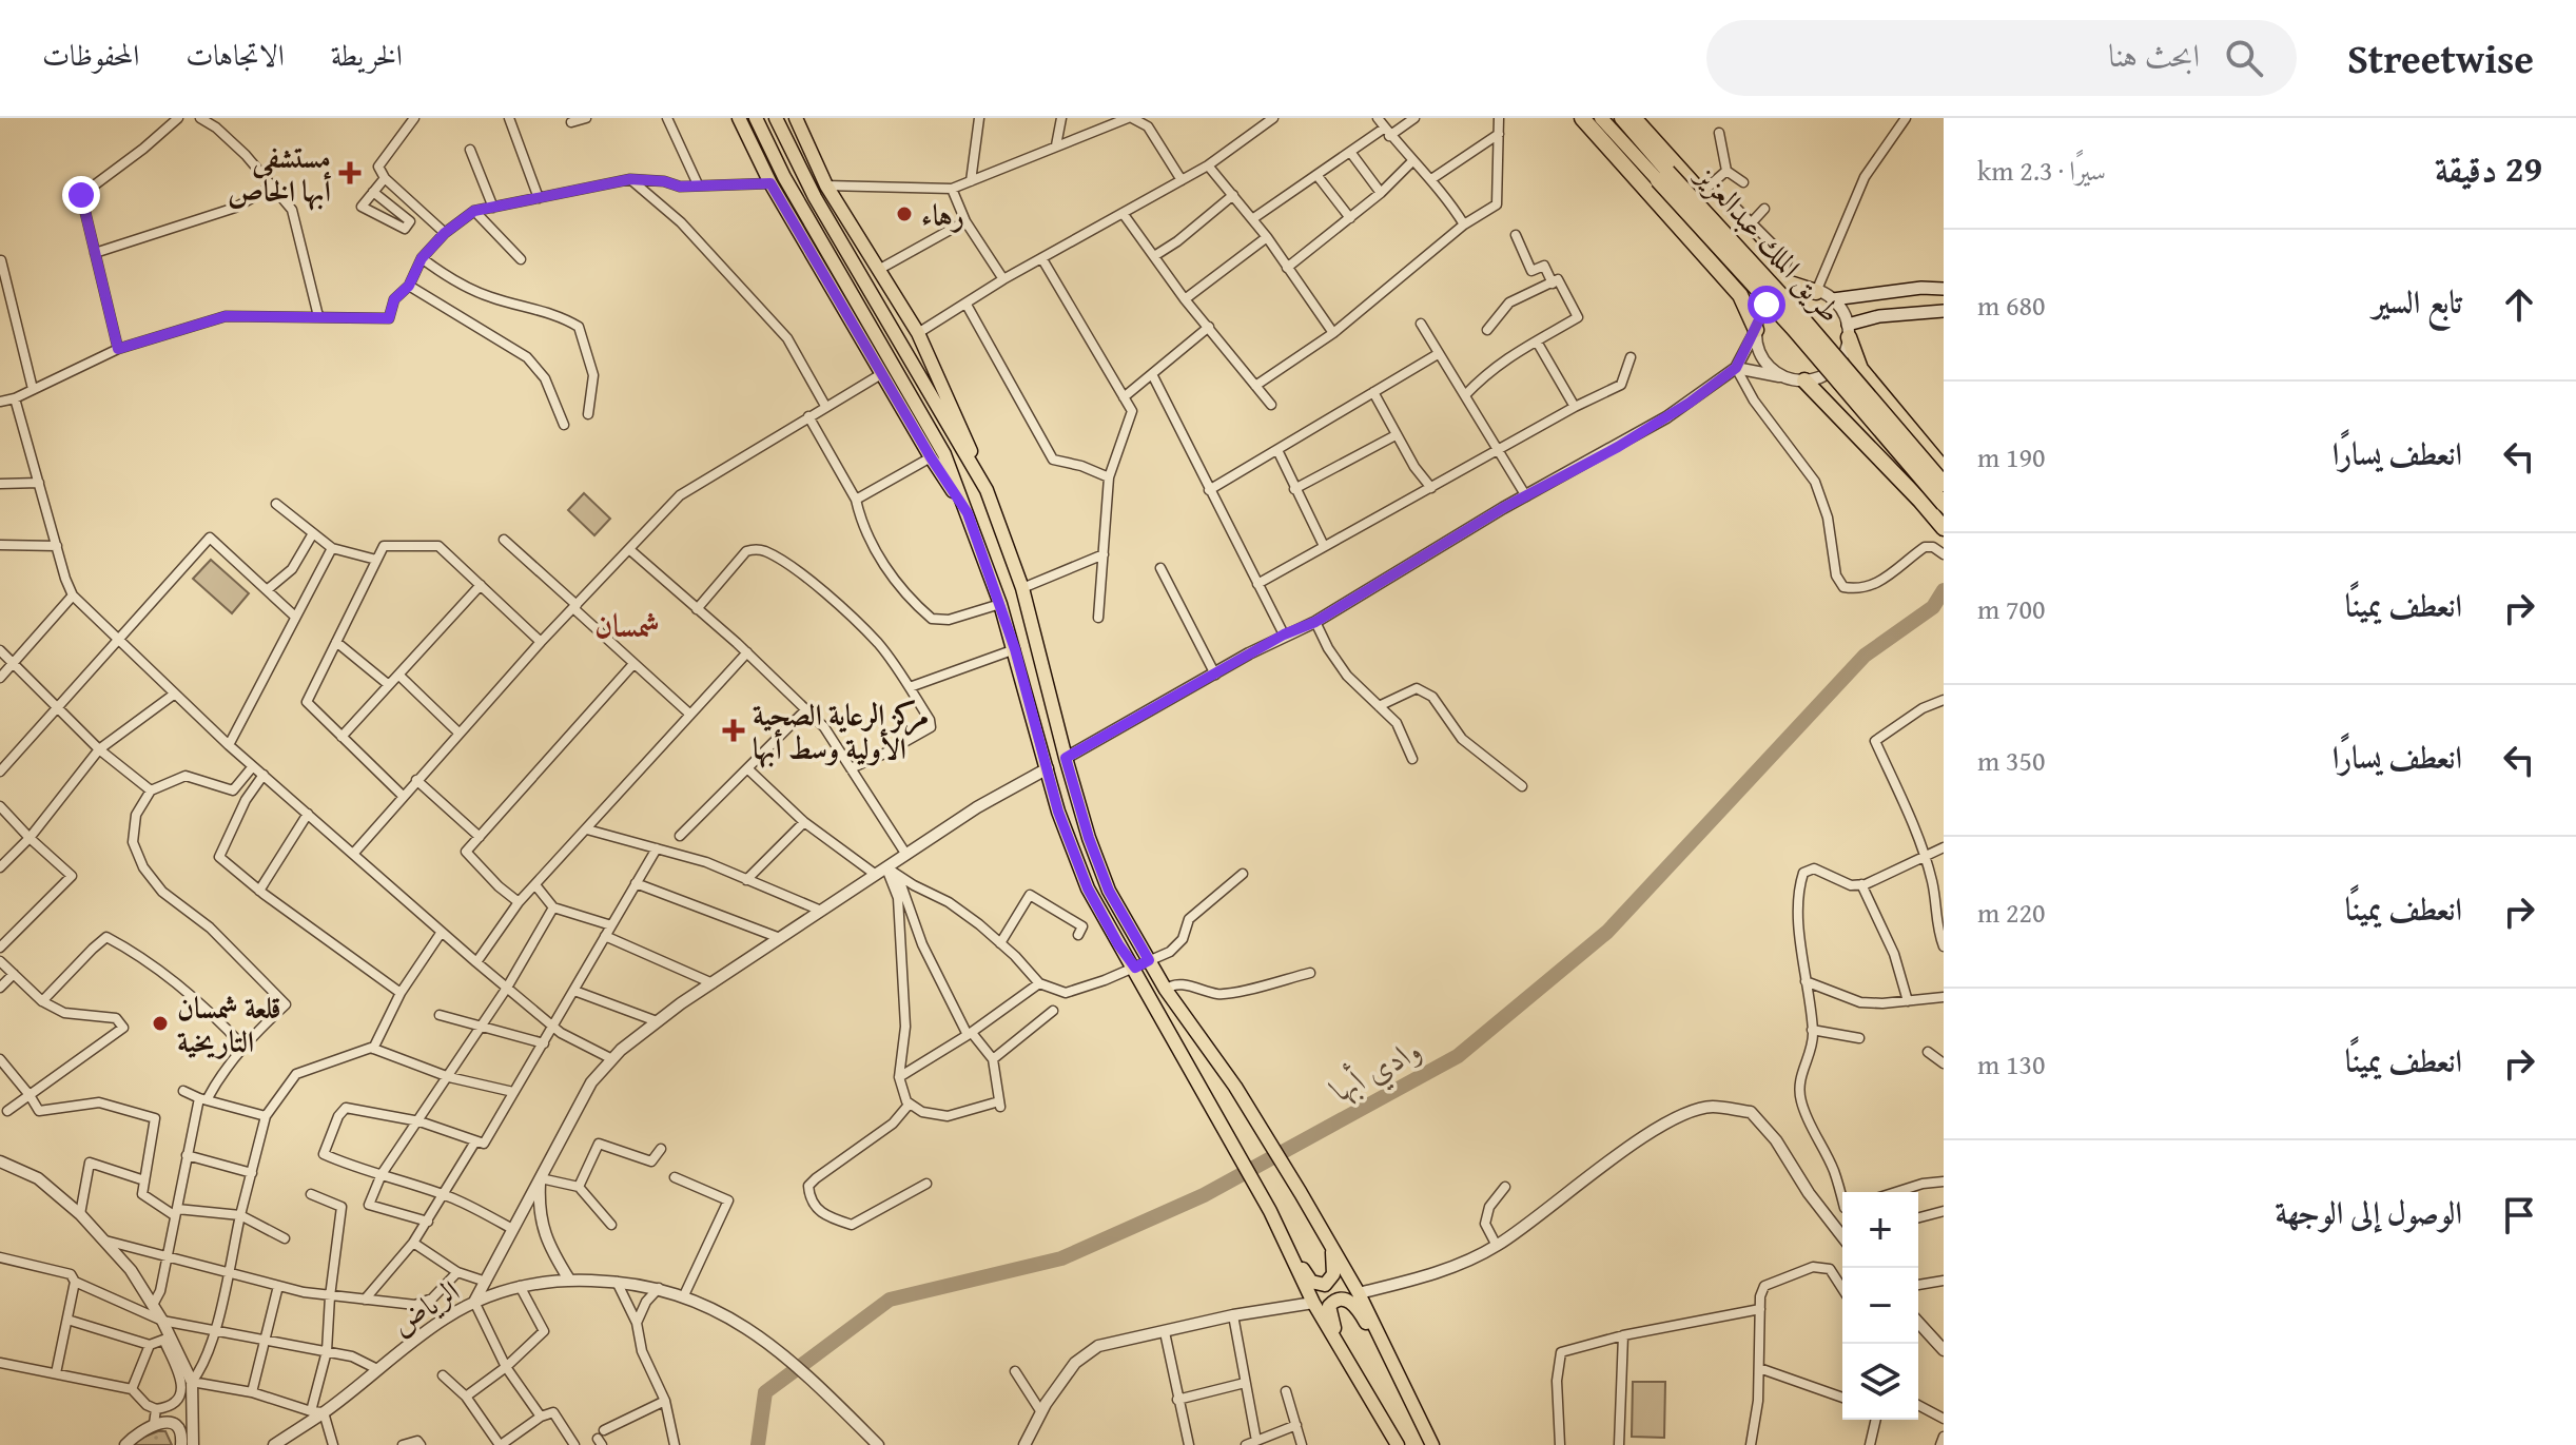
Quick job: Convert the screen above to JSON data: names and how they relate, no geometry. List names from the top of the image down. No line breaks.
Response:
{"streets":{"highway":["طريق الملك عبدالعزيز"],"street":["الرياض"]},"districts":["شمسان"],"water":["وادي أبها"],"places":{"health":["مستشفى أبها الخاص","مركز الرعاية الصحية الأولية وسط أبها"],"other":["رهاء","قلعة شمسان التاريخية"]},"page":{"header":"Streetwise","search":"ابحث هنا","nav":["الخريطة","الاتجاهات","المحفوظات"],"heading":["29 دقيقة","سيرًا · 2.3 km"],"list":[["تابع السير","680 m"],["انعطف يسارًا","190 m"],["انعطف يمينًا","700 m"],["انعطف يسارًا","350 m"],["انعطف يمينًا","220 m"],["انعطف يمينًا","130 m"],"الوصول إلى الوجهة"],"map_buttons":["+","−"]}}
